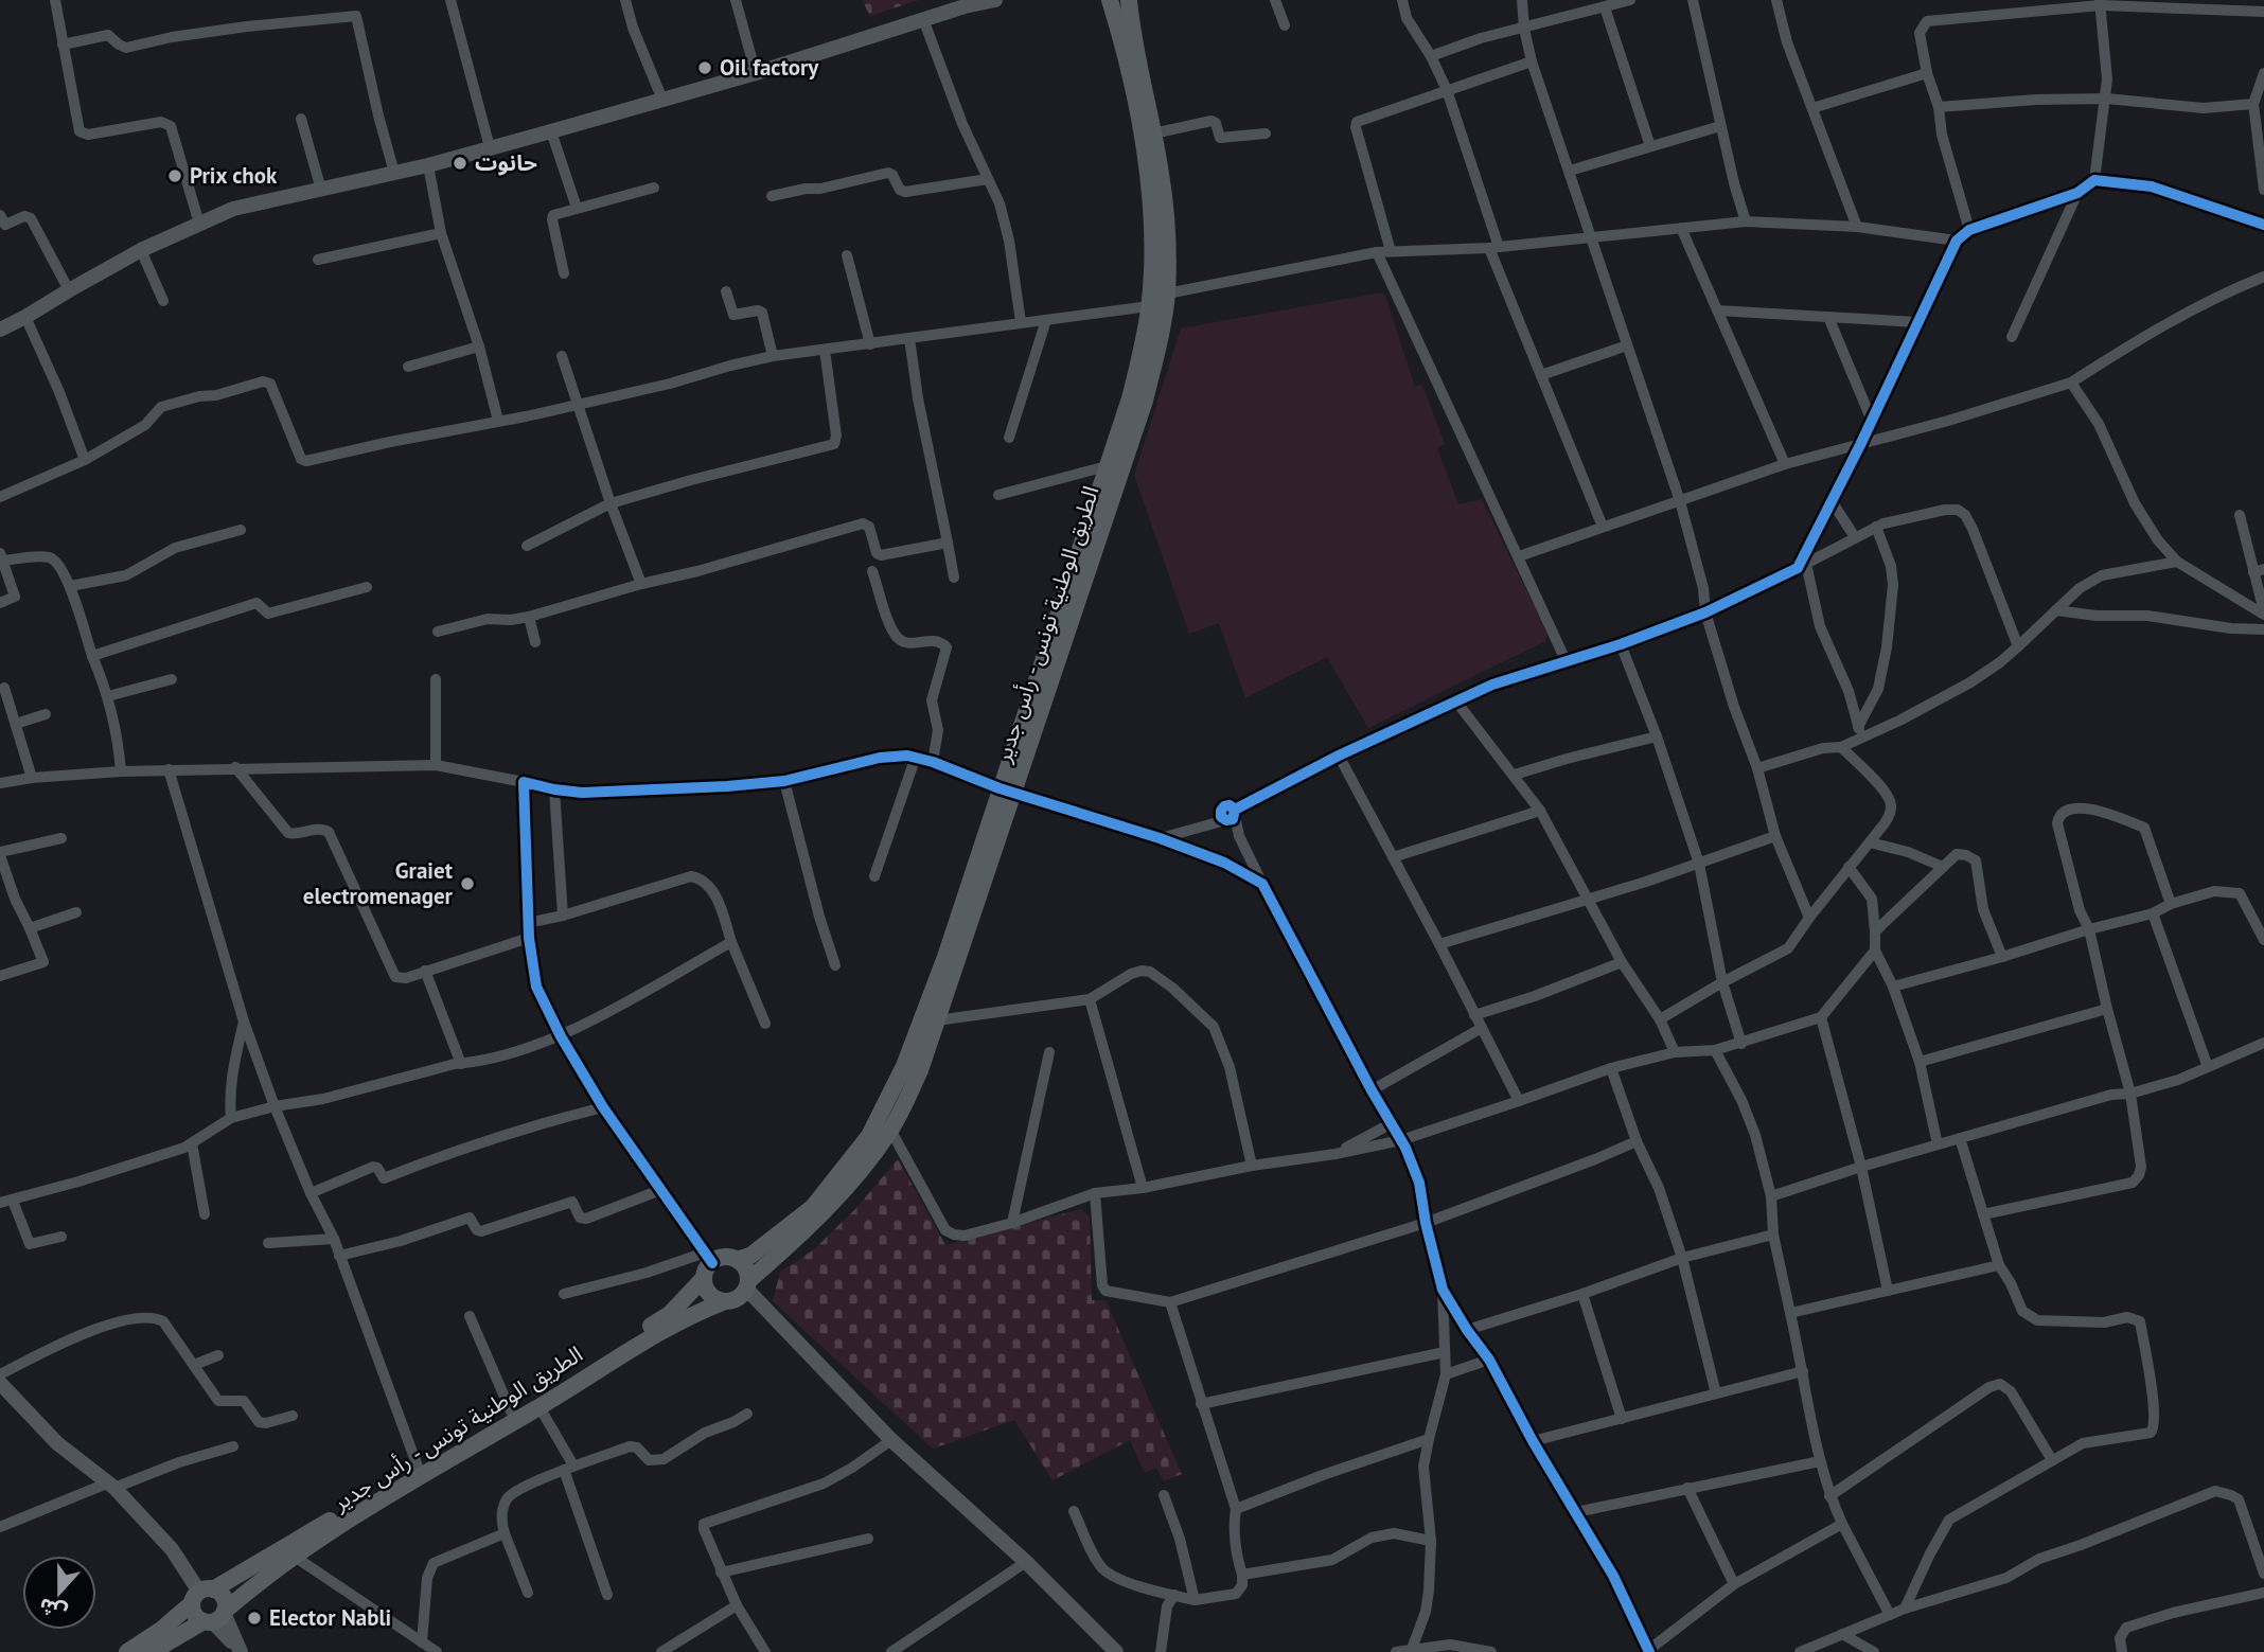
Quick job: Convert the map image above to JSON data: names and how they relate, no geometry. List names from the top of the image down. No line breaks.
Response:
{"streets":{"main road":["الطريق الوطنية تونس - رأس جدير"]},"places":["Oil factory","حانوت","Prix chok","Graiet electromenager","Elector Nabli"],"north":"bottom"}
